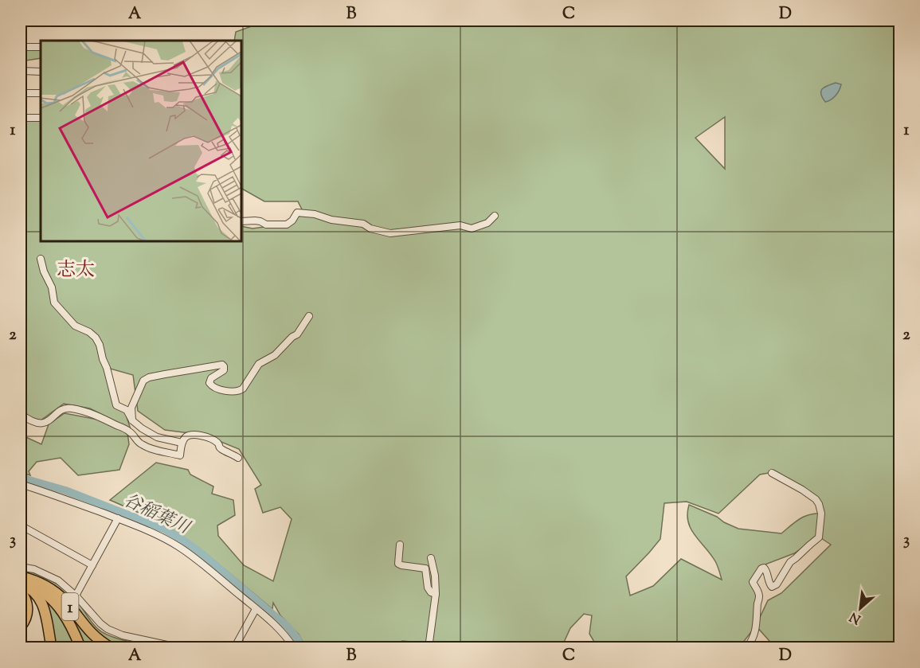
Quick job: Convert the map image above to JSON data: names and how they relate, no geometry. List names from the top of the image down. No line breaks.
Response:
{"streets":{"highway":["1"]},"districts":["志太"],"water":["谷稲葉川"],"north":"bottom left","grid":{"columns":["A","B","C","D"],"rows":["1","2","3"]}}
